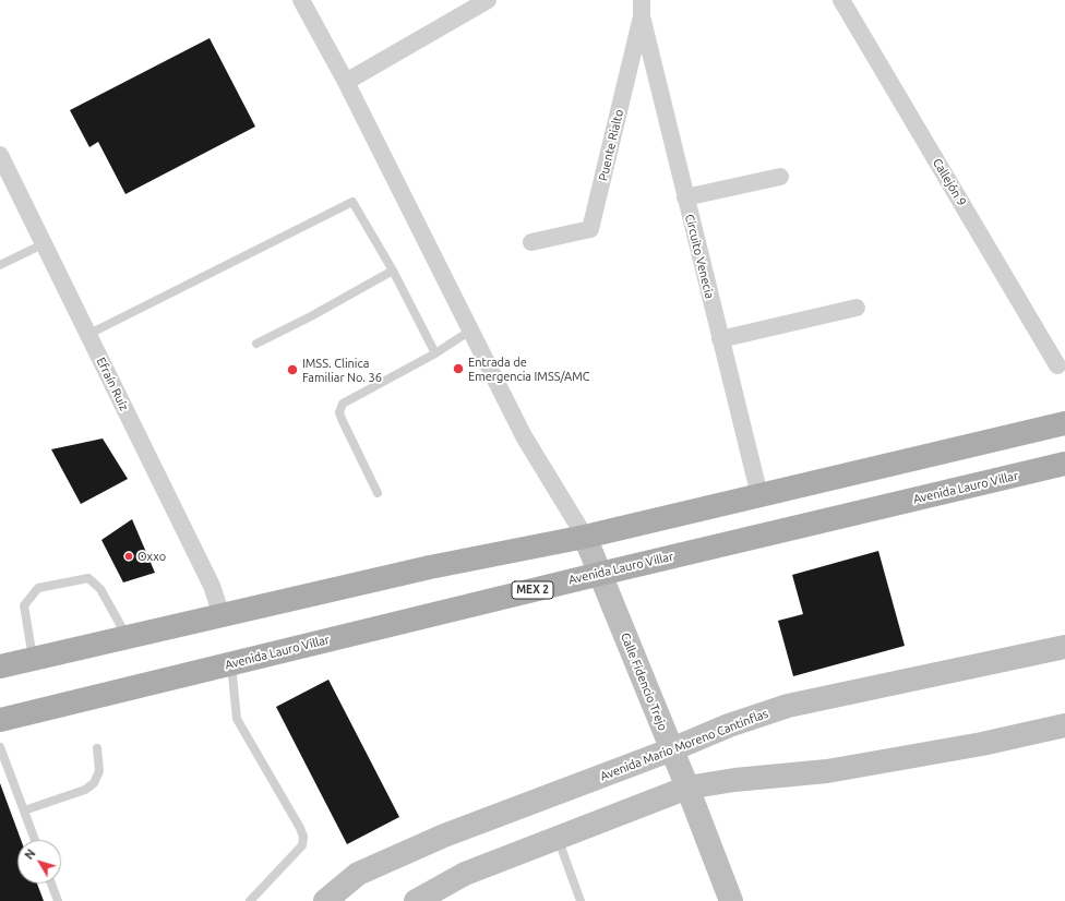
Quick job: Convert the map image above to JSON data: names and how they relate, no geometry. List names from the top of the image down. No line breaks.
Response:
{"streets":{"main road":["Avenida Lauro Villar","MEX 2","Calle Fidencio Trejo","Avenida Mario Moreno Cantinflas"],"street":["Puente Rialto","Callejón 9","Circuito Venecia","Efraín Ruíz"]},"crossings":[["Puente Rialto","Circuito Venecia"],["Avenida Lauro Villar","Calle Fidencio Trejo"],["Calle Fidencio Trejo","Avenida Mario Moreno Cantinflas"]],"places":["Entrada de Emergencia IMSS/AMC","IMSS. Clinica Familiar No. 36","Oxxo"],"north":"top left"}
